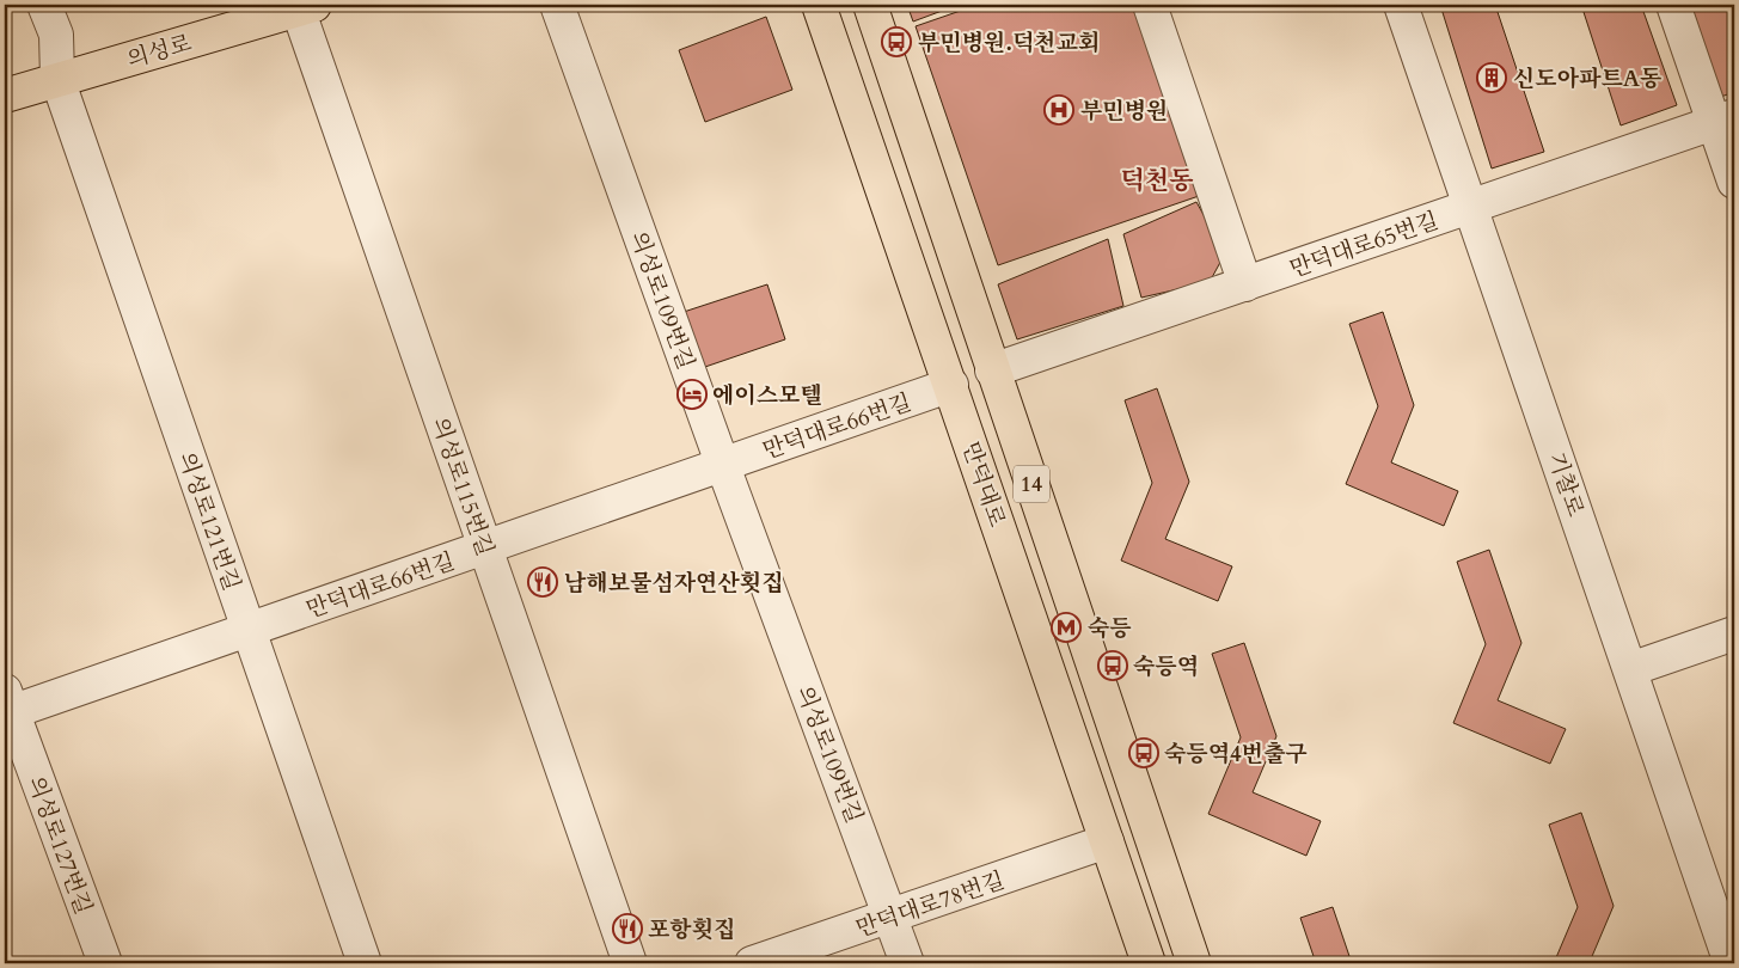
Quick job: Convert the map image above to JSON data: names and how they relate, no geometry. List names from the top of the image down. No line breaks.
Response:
{"streets":{"main road":["의성로","만덕대로","14"],"street":["만덕대로65번길","의성로109번길","만덕대로66번길","기찰로","의성로115번길","의성로121번길","의성로127번길","만덕대로78번길"]},"crossings":[["의성로","의성로115번길"],["의성로","의성로121번길"],["만덕대로65번길","만덕대로"],["만덕대로65번길","기찰로"],["의성로109번길","만덕대로66번길"],["의성로109번길","만덕대로78번길"],["만덕대로66번길","만덕대로"],["만덕대로66번길","의성로115번길"],["만덕대로66번길","의성로121번길"],["만덕대로66번길","의성로127번길"],["만덕대로","만덕대로78번길"]],"districts":["덕천동"],"places":{"bus stop":["부민병원.덕천교회","숙등역","숙등역4번출구"],"building":["신도아파트A동"],"hospital":["부민병원"],"hotel":["에이스모텔"],"restaurant":["남해보물섬자연산횟집","포항횟집"],"metro station":["숙등"]}}
